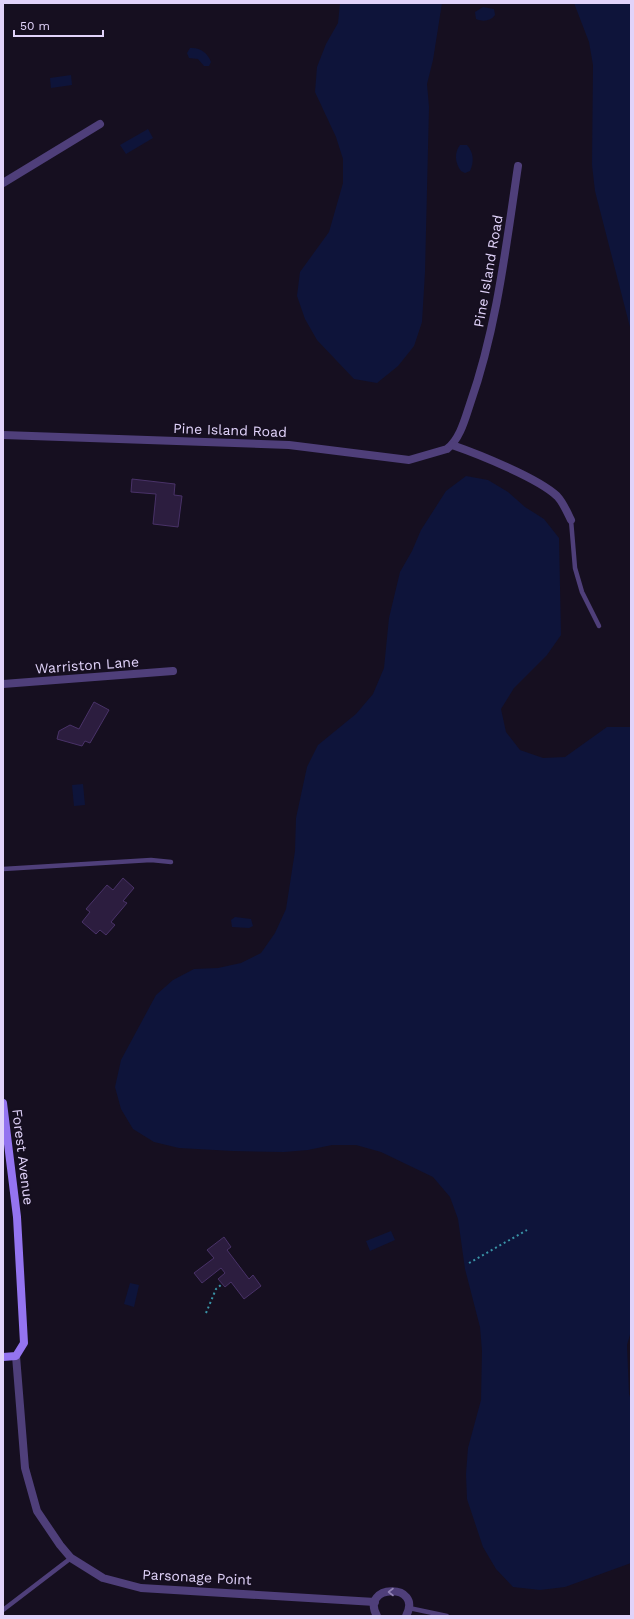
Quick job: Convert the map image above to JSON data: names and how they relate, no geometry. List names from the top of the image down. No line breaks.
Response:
{"streets":{"street":["Pine Island Road","Warriston Lane","Forest Avenue","Parsonage Point"]},"crossings":[["Forest Avenue","Parsonage Point"]],"scale_bar":"50 m"}
